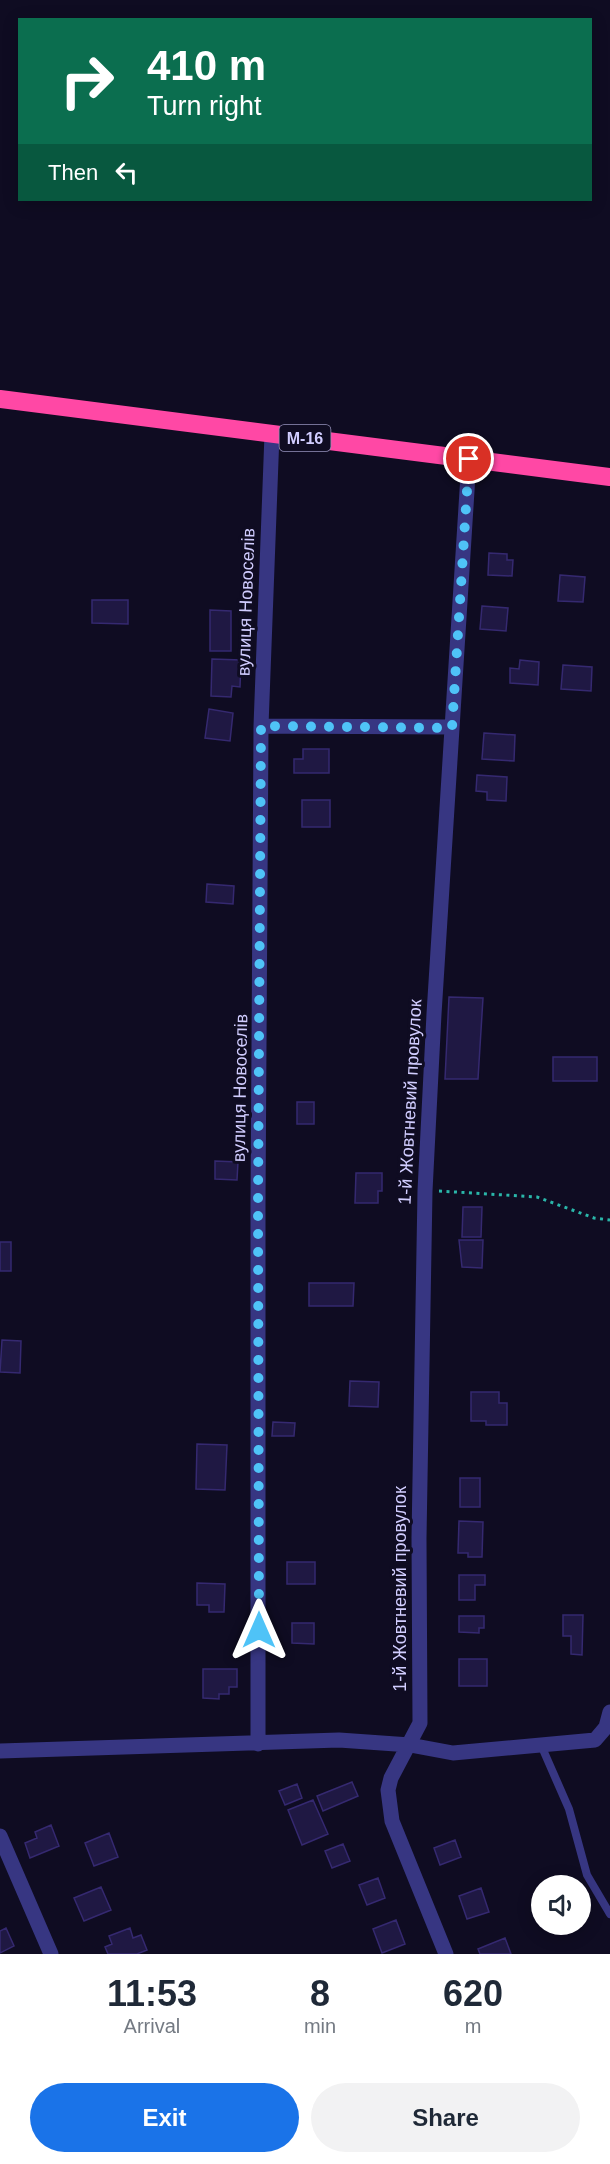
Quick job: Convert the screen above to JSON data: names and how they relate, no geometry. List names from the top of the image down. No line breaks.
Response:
{"streets":{"highway":["М-16"],"street":["вулиця Новоселів","1-й Жовтневий провулок"]},"crossings":[["М-16","вулиця Новоселів"],["М-16","1-й Жовтневий провулок"]],"page":{"turn":["410 m","Turn right"],"then":"Then","eta":["11:53","Arrival","8","min","620","m"],"buttons":["Exit","Share"]}}
